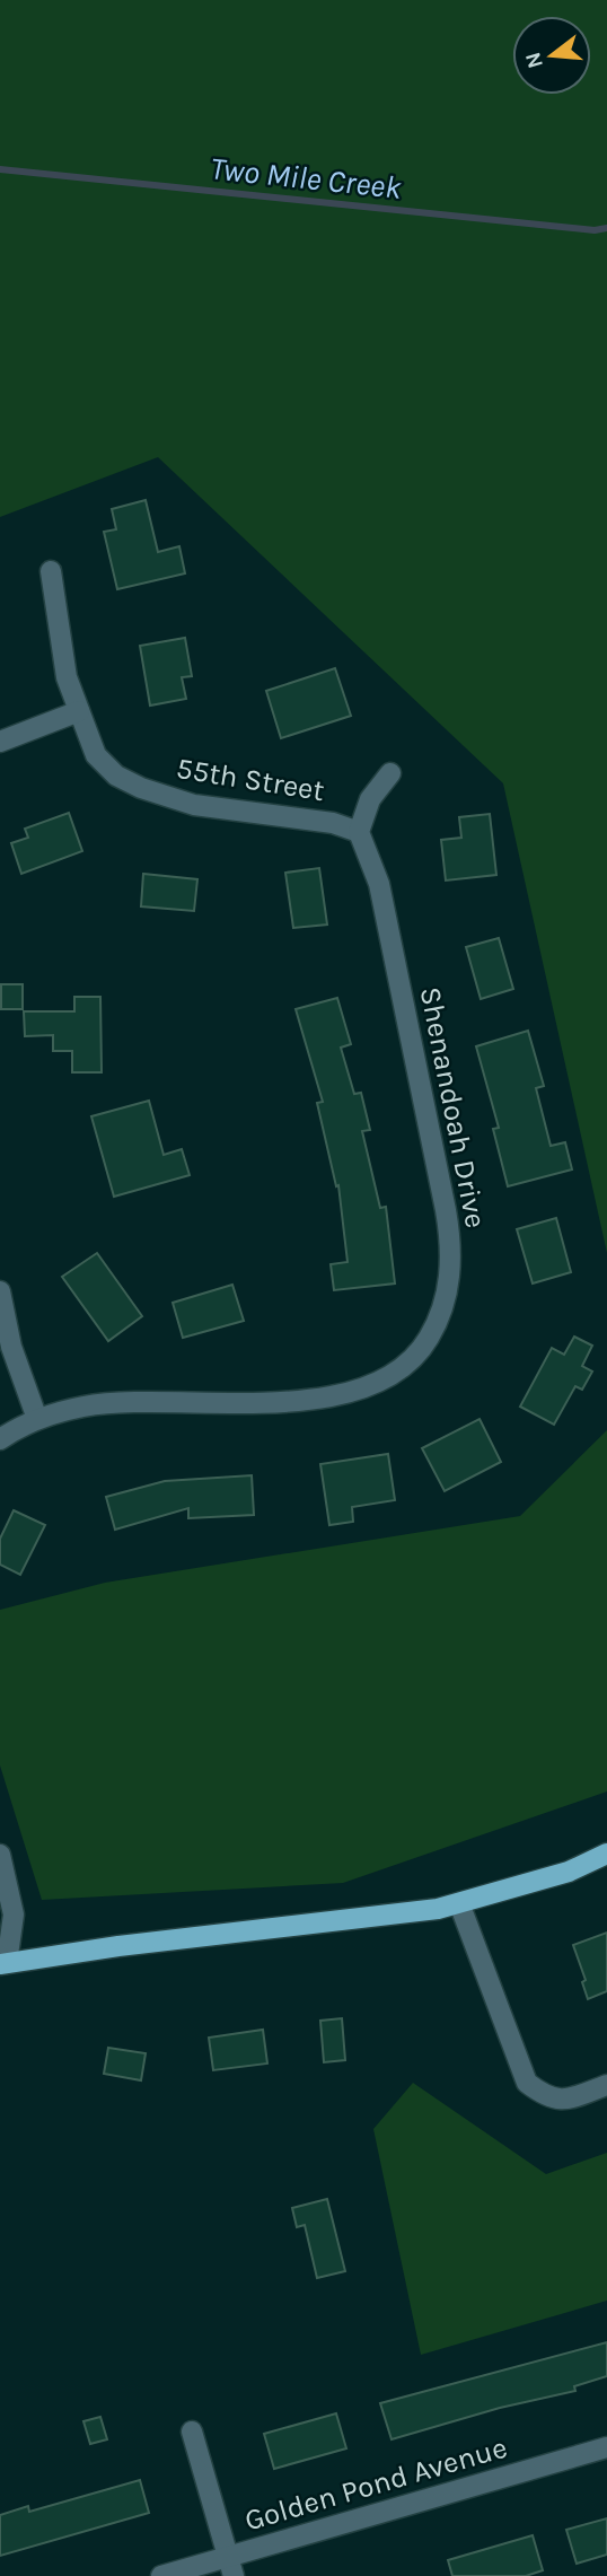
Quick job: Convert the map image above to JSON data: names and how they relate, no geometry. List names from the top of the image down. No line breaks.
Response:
{"streets":{"street":["55th Street","Shenandoah Drive","Golden Pond Avenue"]},"crossings":[["55th Street","Shenandoah Drive"]],"water":["Two Mile Creek"],"north":"left"}
